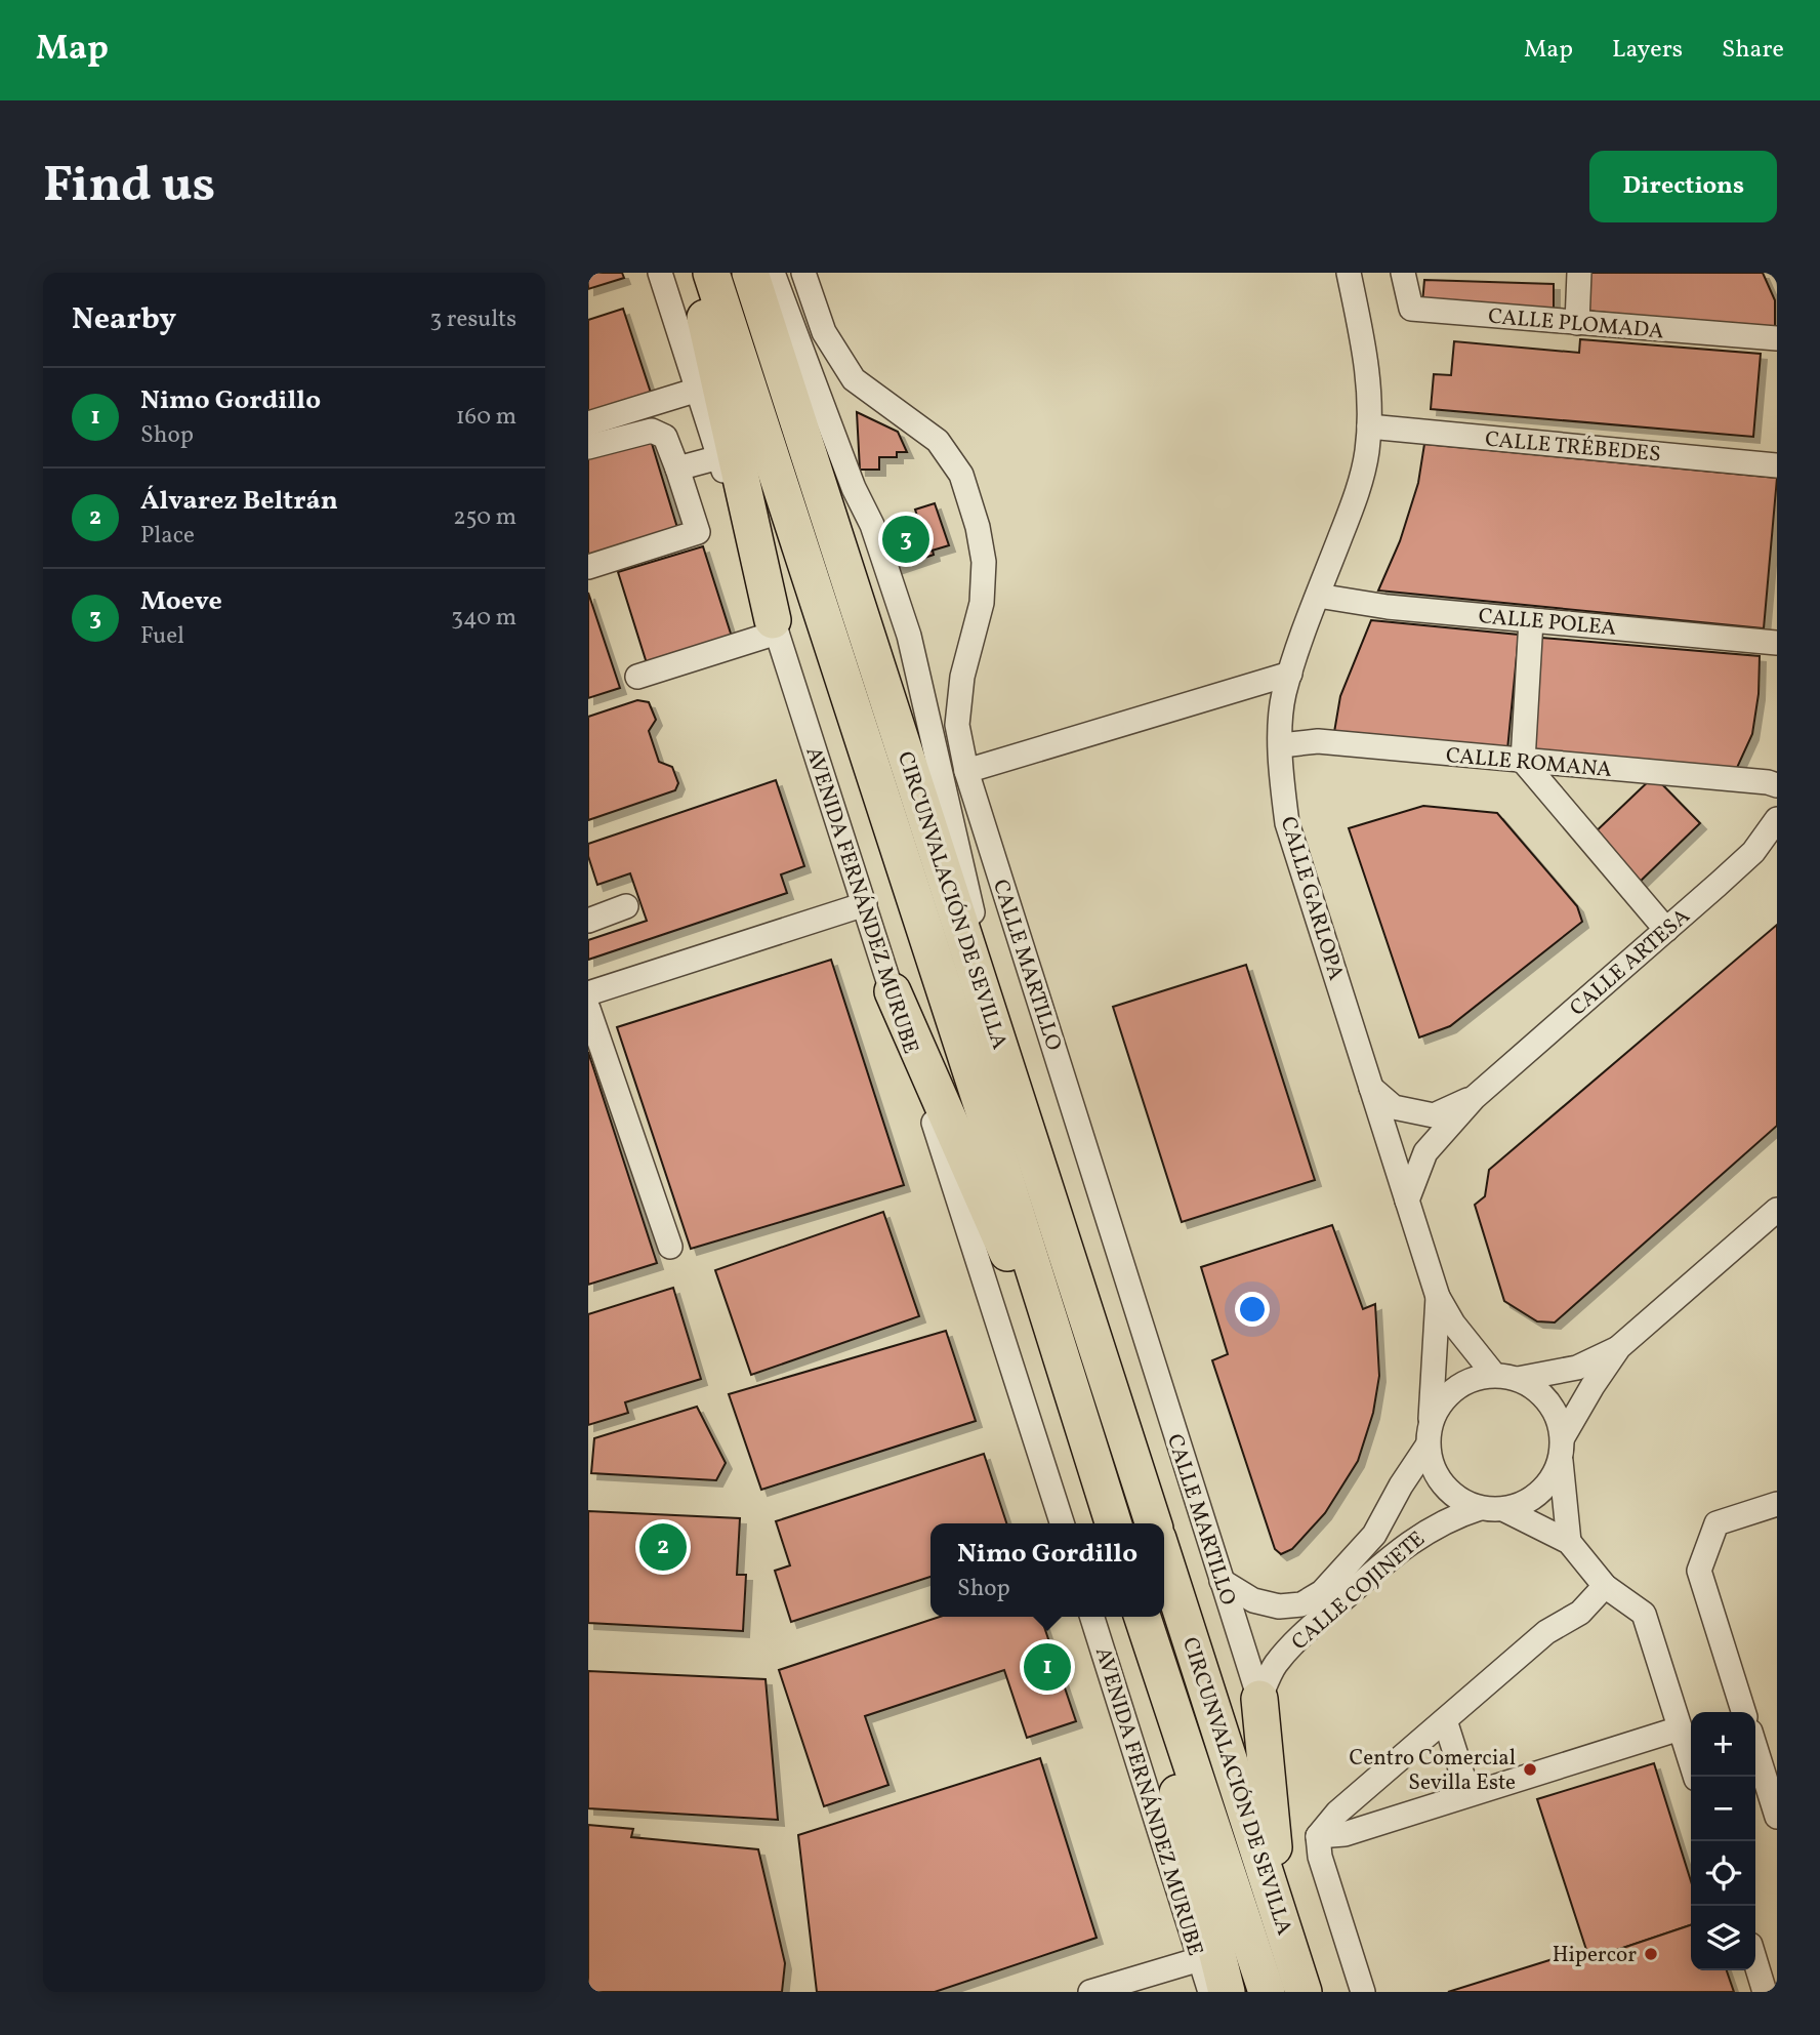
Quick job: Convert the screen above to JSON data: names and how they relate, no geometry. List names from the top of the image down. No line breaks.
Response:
{"streets":{"highway":["CIRCUNVALACIÓN DE SEVILLA"],"street":["CALLE PLOMADA","CALLE TRÉBEDES","CALLE POLEA","CALLE ROMANA","CALLE GARLOPA","AVENIDA FERNÁNDEZ MURUBE","CALLE ARTESA","CALLE MARTILLO","CALLE COJINETE"]},"crossings":[["CALLE TRÉBEDES","CALLE GARLOPA"],["CALLE POLEA","CALLE GARLOPA"],["CALLE ROMANA","CALLE GARLOPA"],["CALLE GARLOPA","CALLE ARTESA"],["CALLE GARLOPA","CALLE COJINETE"],["CALLE MARTILLO","CALLE COJINETE"]],"places":["Centro Comercial Sevilla Este","Hipercor"],"page":{"header":"Map","nav":["Map","Layers","Share"],"buttons":"Directions","title":"Find us","heading":["Nearby","3 results"],"list":[{"mark":"1","name":"Nimo Gordillo","note":"Shop","value":"160 m"},{"mark":"2","name":"Álvarez Beltrán","note":"Place","value":"250 m"},{"mark":"3","name":"Moeve","note":"Fuel","value":"340 m"}],"pins":["3","2","1"],"popup":["Nimo Gordillo","Shop"],"map_buttons":["+","−"]}}
